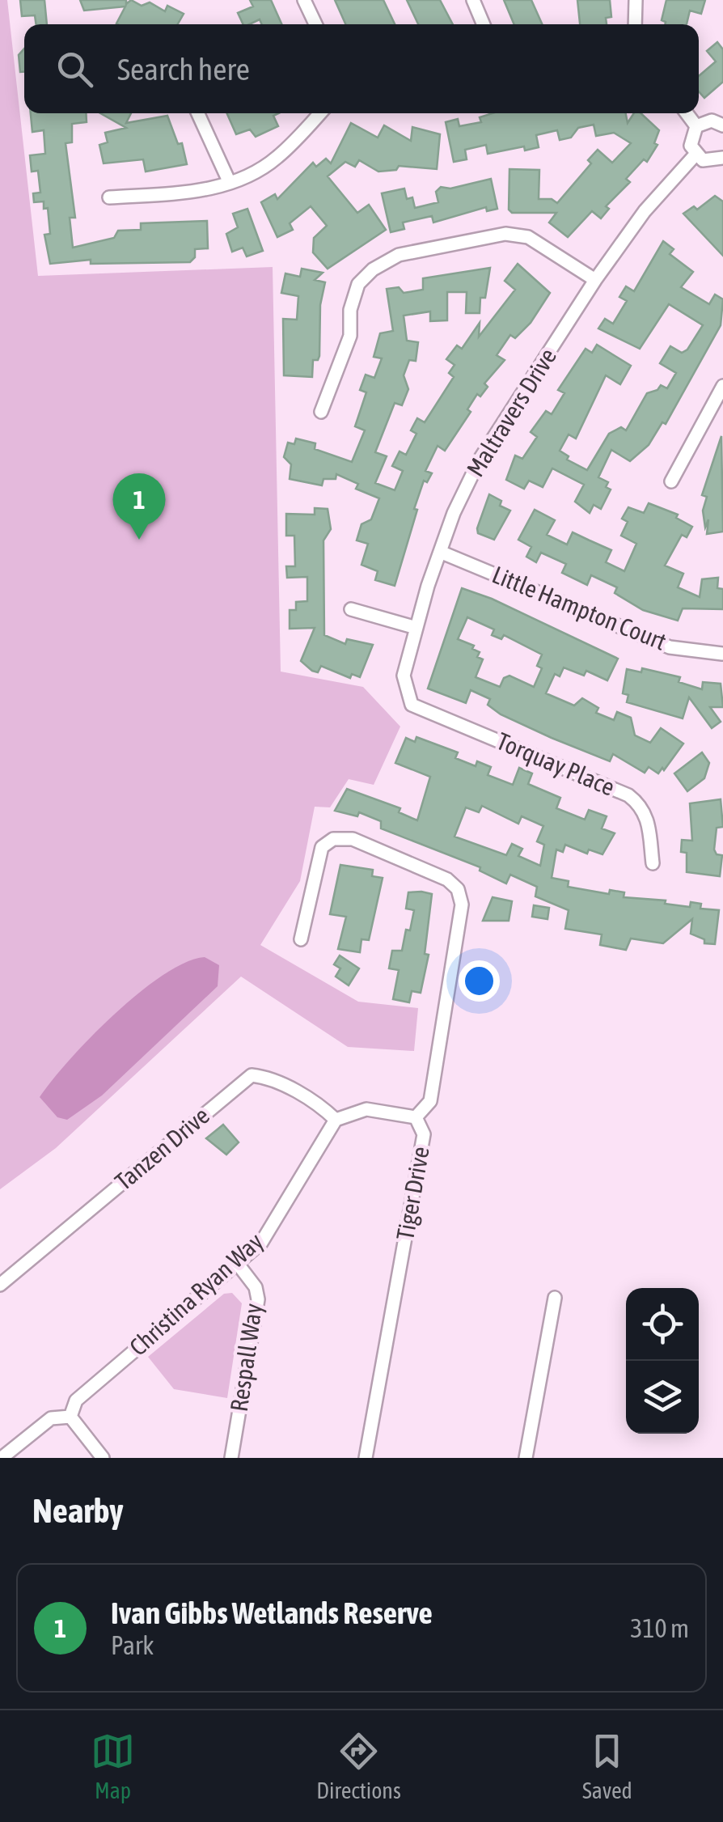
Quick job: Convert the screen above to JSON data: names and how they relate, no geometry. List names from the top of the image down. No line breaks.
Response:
{"streets":{"street":["Maltravers Drive","Little Hampton Court","Torquay Place","Tanzen Drive","Tiger Drive","Christina Ryan Way","Respall Way"]},"crossings":[["Maltravers Drive","Little Hampton Court"],["Maltravers Drive","Torquay Place"],["Tanzen Drive","Christina Ryan Way"],["Christina Ryan Way","Respall Way"]],"page":{"search":"Search here","pins":"1","heading":"Nearby","list":[{"mark":"1","name":"Ivan Gibbs Wetlands Reserve","note":"Park","value":"310 m"}],"nav":["Map","Directions","Saved"]}}
